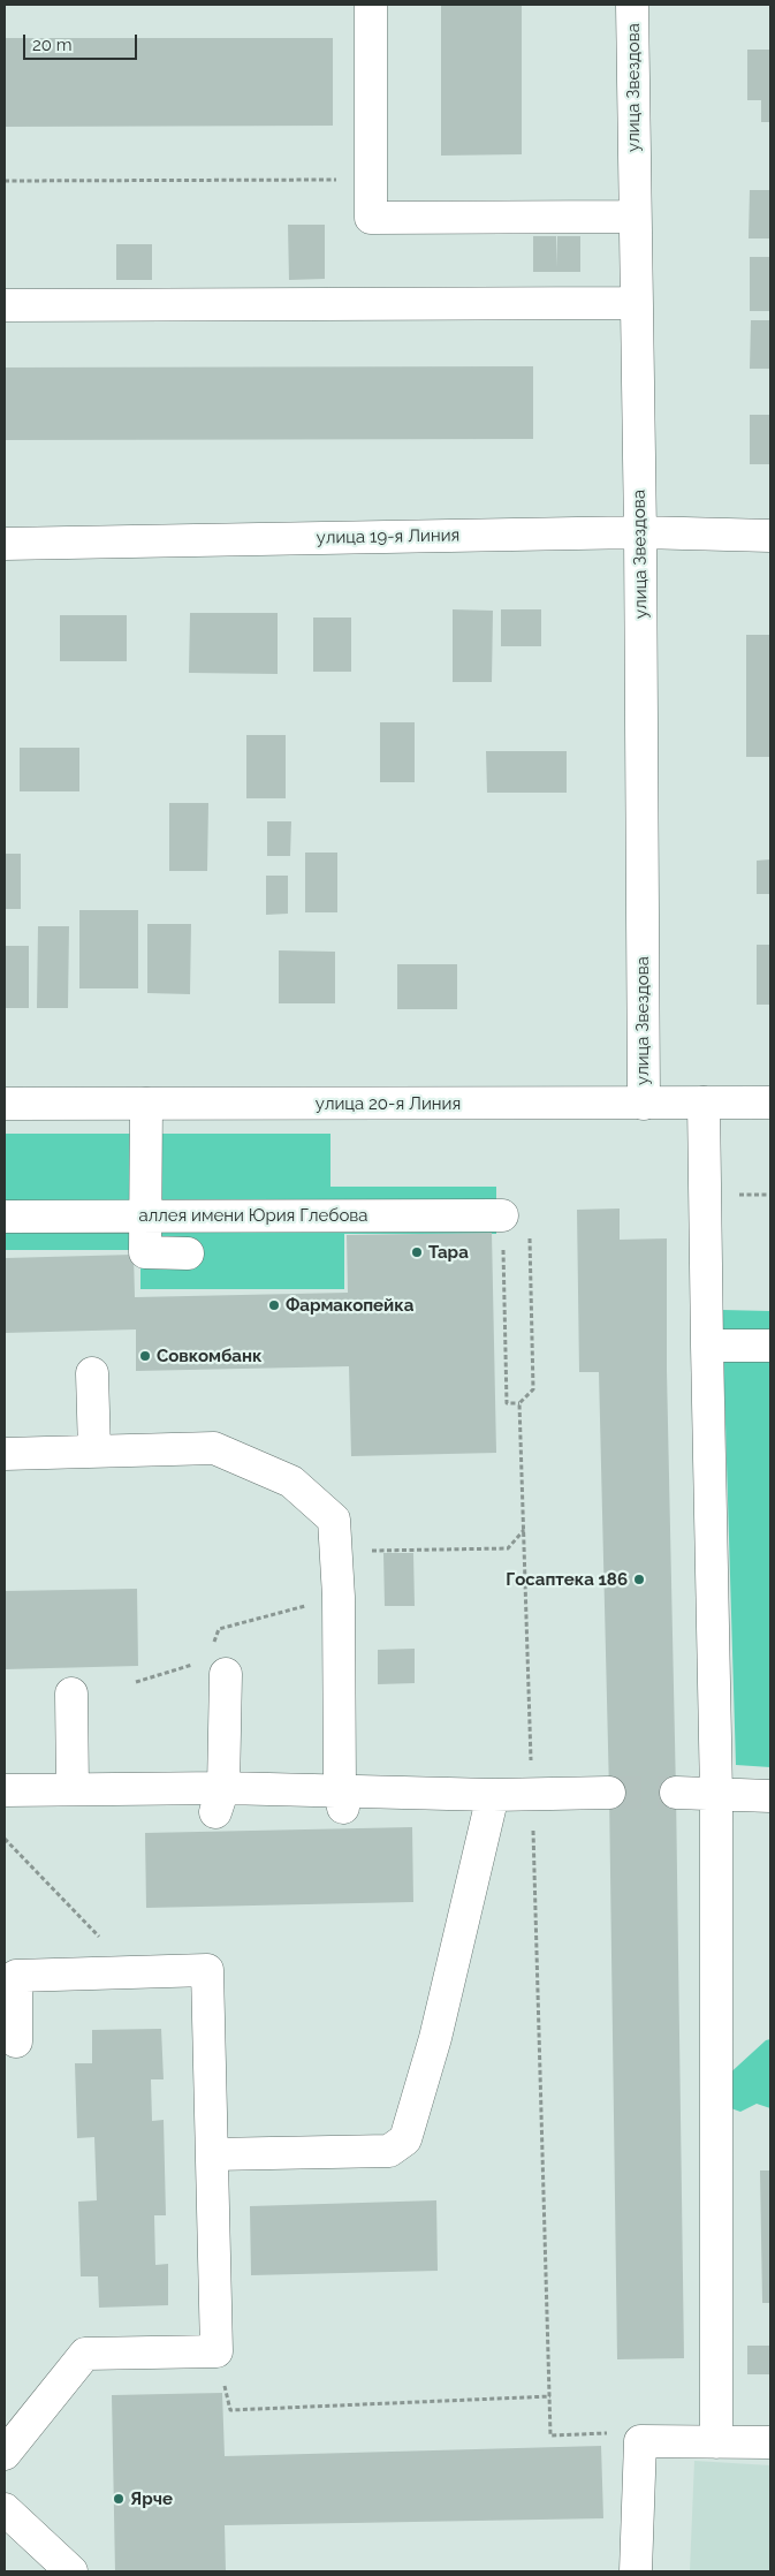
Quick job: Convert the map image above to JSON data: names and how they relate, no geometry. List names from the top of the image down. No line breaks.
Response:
{"streets":{"street":["улица Звездова","улица 19-я Линия","улица 20-я Линия","аллея имени Юрия Глебова"]},"crossings":[["улица Звездова","улица 19-я Линия"],["улица Звездова","улица 20-я Линия"]],"places":["Тара","Фармакопейка","Совкомбанк","Госаптека 186","Ярче"],"scale_bar":"20 m"}
